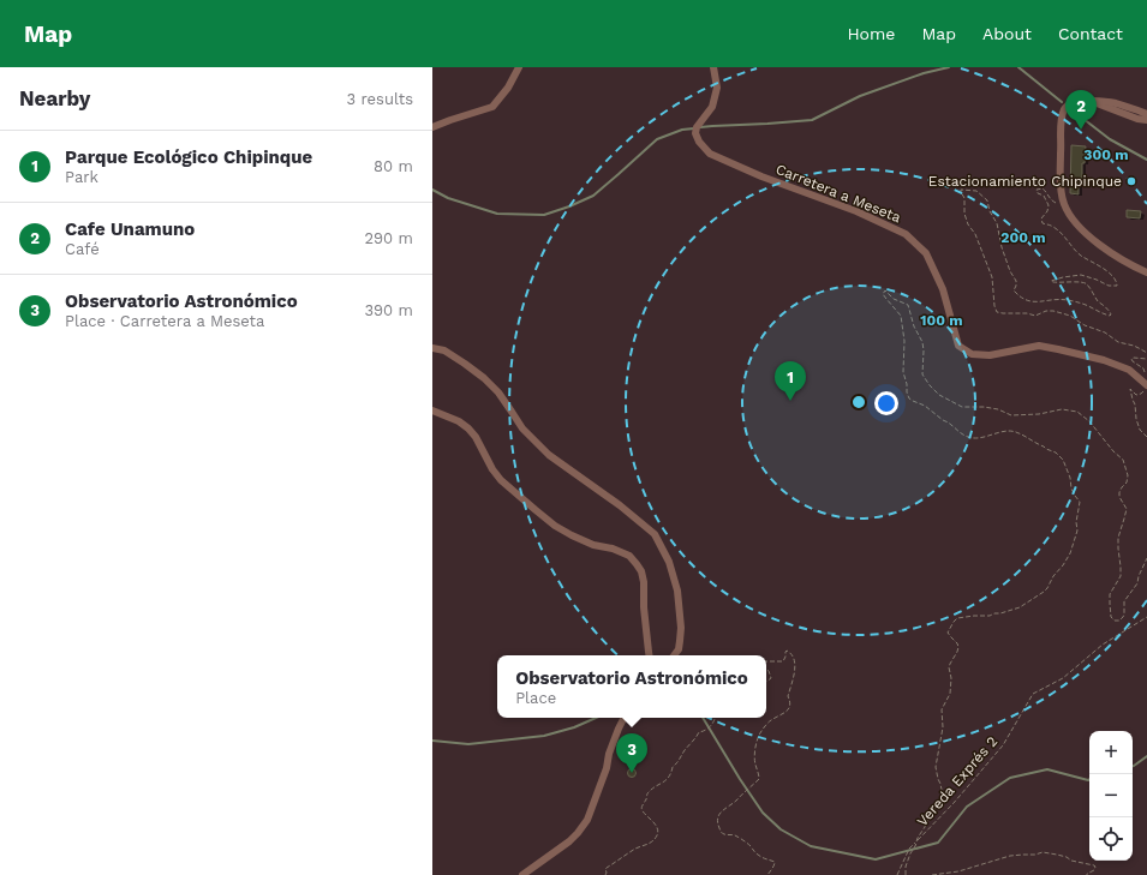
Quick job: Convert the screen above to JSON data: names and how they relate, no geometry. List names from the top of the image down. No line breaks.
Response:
{"streets":{"street":["Carretera a Meseta"],"path":["Vereda Exprés 2"]},"places":["Estacionamiento Chipinque"],"page":{"header":"Map","nav":["Home","Map","About","Contact"],"heading":["Nearby","3 results"],"pins":["2","1","3"],"list":[{"mark":"1","name":"Parque Ecológico Chipinque","note":"Park","value":"80 m"},{"mark":"2","name":"Cafe Unamuno","note":"Café","value":"290 m"},{"mark":"3","name":"Observatorio Astronómico","note":"Place · Carretera a Meseta","value":"390 m"}],"popup":["Observatorio Astronómico","Place"],"map_buttons":["+","−"]},"rings":["300 m","200 m","100 m"]}
